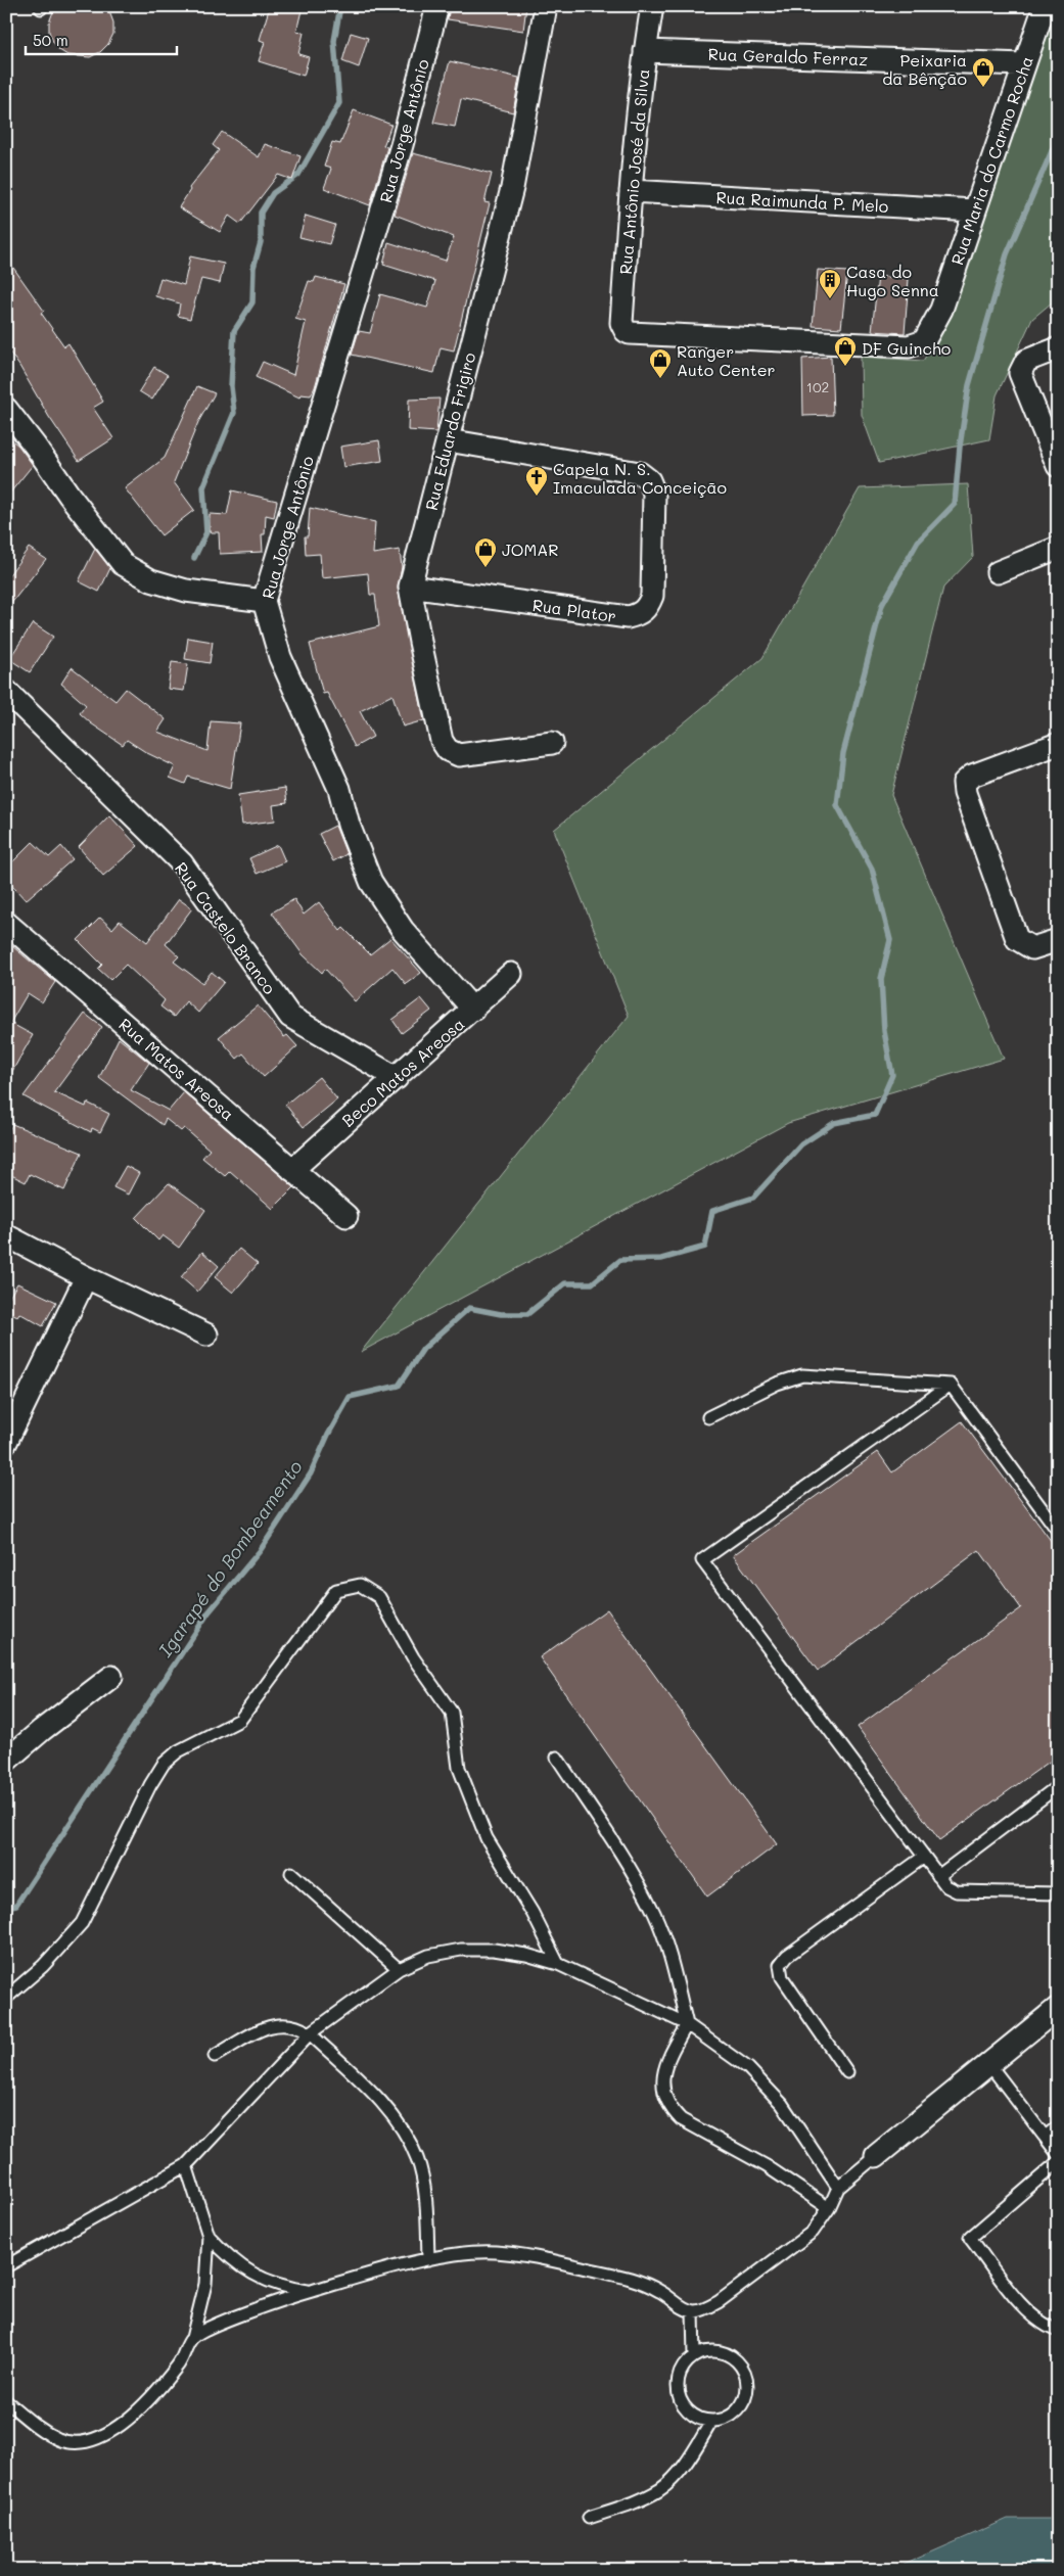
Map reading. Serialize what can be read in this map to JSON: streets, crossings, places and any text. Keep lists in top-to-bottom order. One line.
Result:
{"streets":{"street":["Rua Geraldo Ferraz","Rua Jorge Antônio","Rua Maria do Carmo Rocha","Rua Antônio José da Silva","Rua Raimunda P. Melo","Rua Eduardo Frigiro","Rua Plator","Rua Castelo Branco","Rua Matos Areosa","Beco Matos Areosa"]},"crossings":[["Rua Geraldo Ferraz","Rua Maria do Carmo Rocha"],["Rua Geraldo Ferraz","Rua Antônio José da Silva"],["Rua Jorge Antônio","Beco Matos Areosa"],["Rua Maria do Carmo Rocha","Rua Antônio José da Silva"],["Rua Maria do Carmo Rocha","Rua Raimunda P. Melo"],["Rua Antônio José da Silva","Rua Raimunda P. Melo"],["Rua Eduardo Frigiro","Rua Plator"],["Rua Castelo Branco","Beco Matos Areosa"],["Rua Matos Areosa","Beco Matos Areosa"]],"water":["Igarapé do Bombeamento"],"places":{"shop":["Peixaria da Bênção","DF Guincho","Ranger Auto Center","JOMAR"],"building":["Casa do Hugo Senna"],"church":["Capela N. S. Imaculada Conceição"]},"house_numbers":["102"],"scale_bar":"50 m"}
